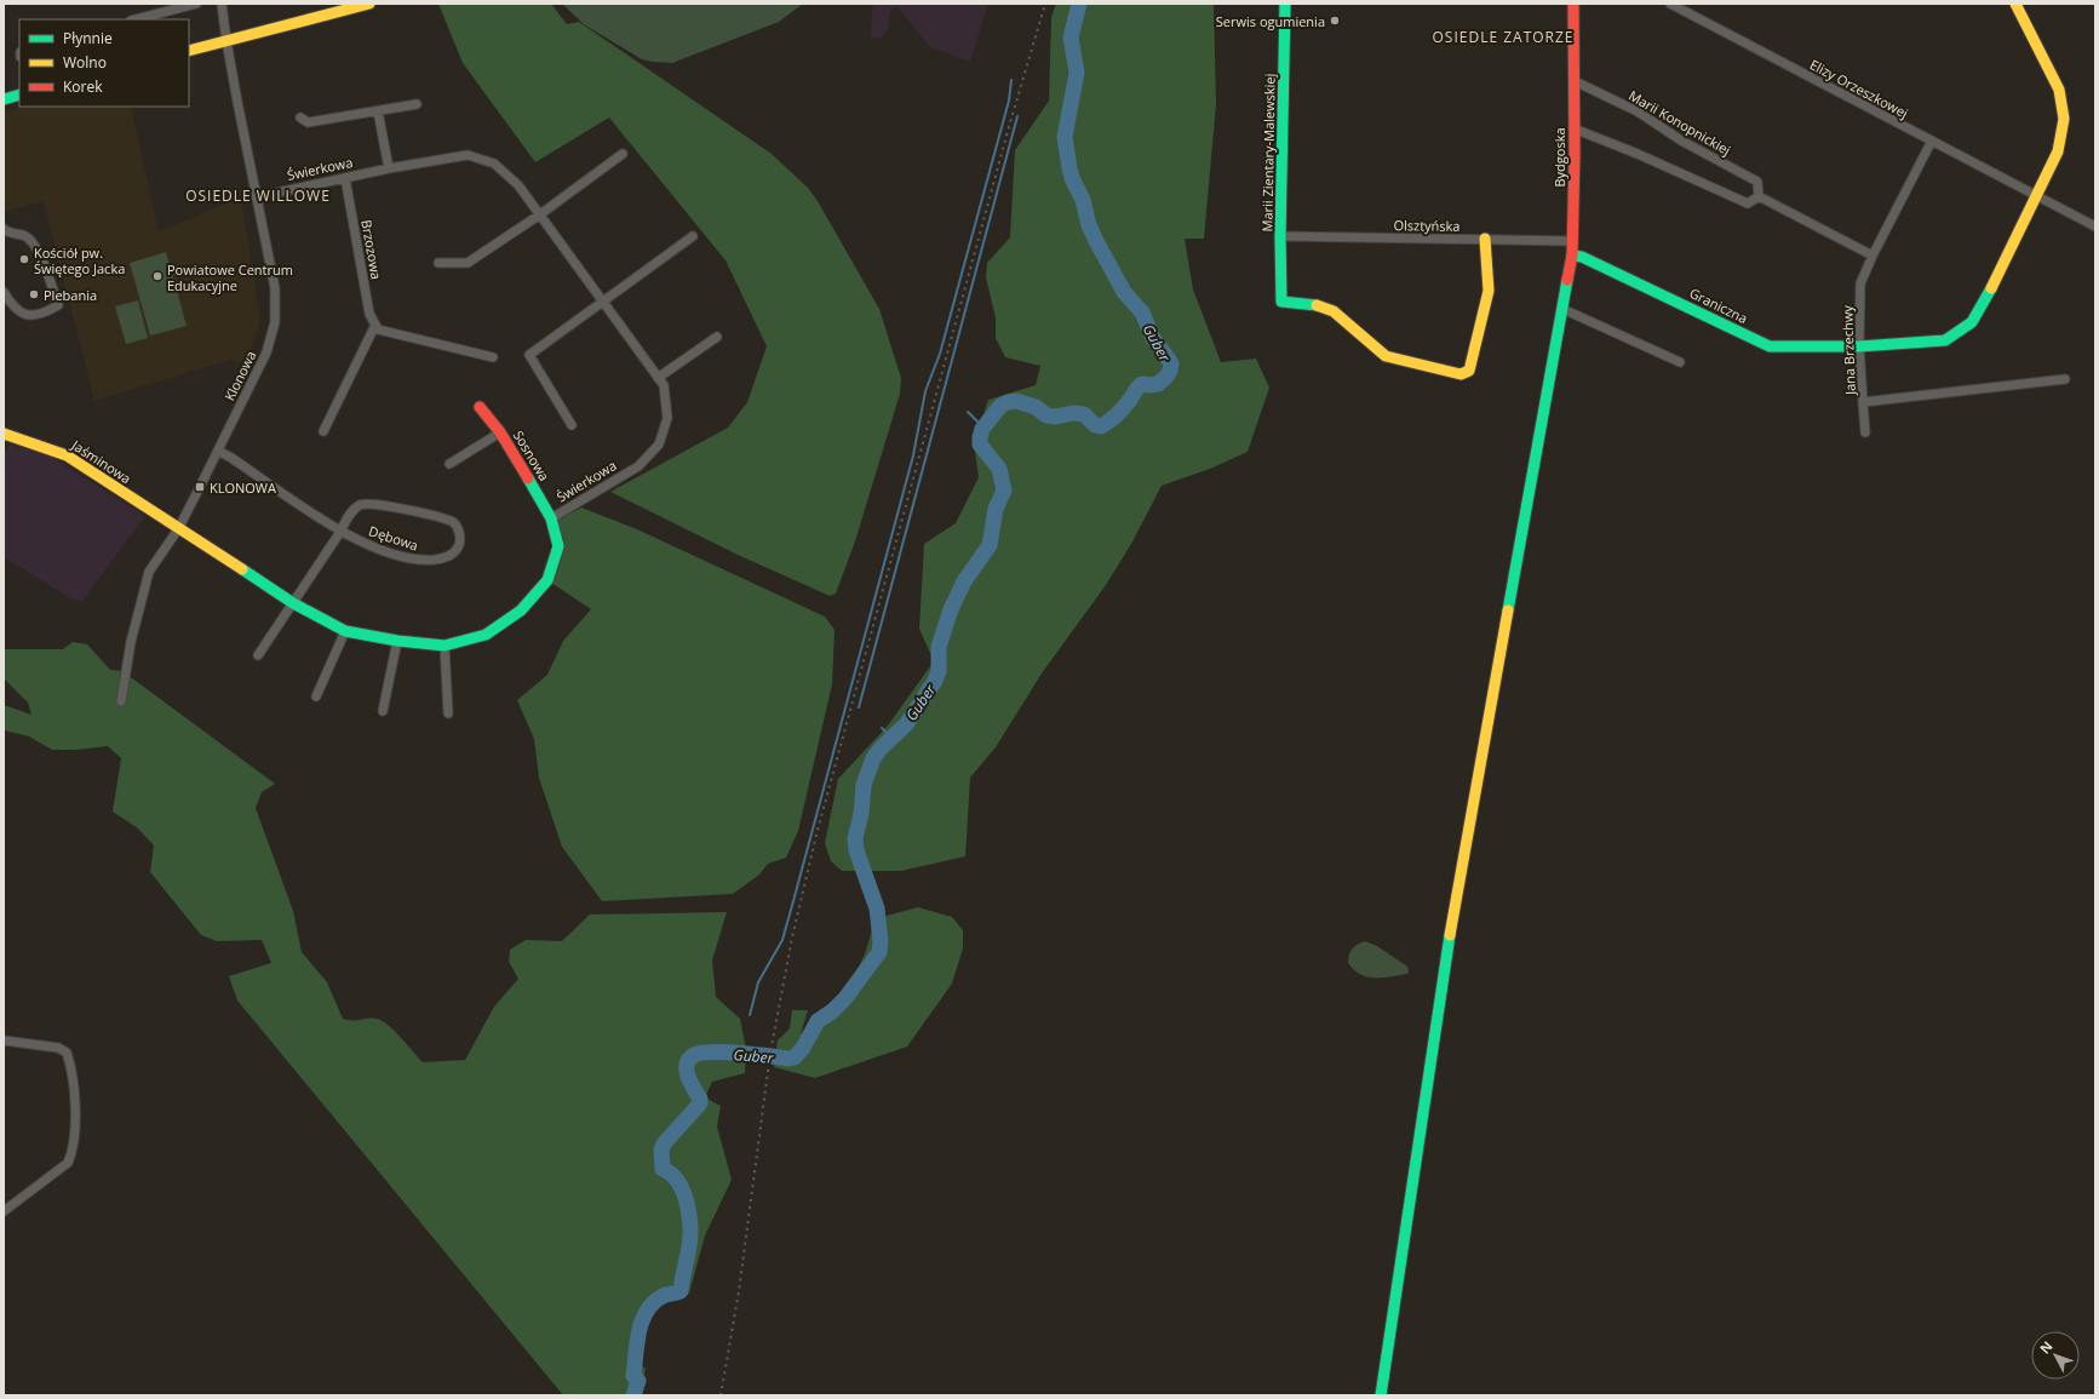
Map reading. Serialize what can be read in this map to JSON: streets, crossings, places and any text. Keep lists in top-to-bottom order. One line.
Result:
{"streets":{"street":["Elizy Orzeszkowej","Marii Konopnickiej","Marii Zientary-Malewskiej","Bydgoska","Świerkowa","Olsztyńska","Brzozowa","Graniczna","Jana Brzechwy","Klonowa","Sosnowa","Jaśminowa","Dębowa"]},"crossings":[["Elizy Orzeszkowej","Graniczna"],["Elizy Orzeszkowej","Jana Brzechwy"],["Marii Konopnickiej","Bydgoska"],["Marii Zientary-Malewskiej","Olsztyńska"],["Bydgoska","Olsztyńska"],["Bydgoska","Graniczna"],["Świerkowa","Brzozowa"],["Świerkowa","Klonowa"],["Świerkowa","Sosnowa"],["Świerkowa","Jaśminowa"],["Graniczna","Jana Brzechwy"],["Klonowa","Jaśminowa"],["Klonowa","Dębowa"]],"districts":["OSIEDLE ZATORZE","OSIEDLE WILLOWE"],"water":["Guber"],"places":{"other":["Serwis ogumienia","Kościół pw. Świętego Jacka","Powiatowe Centrum Edukacyjne","Plebania"],"transit":["KLONOWA"]},"legend":["Płynnie","Wolno","Korek"],"north":"top left"}
